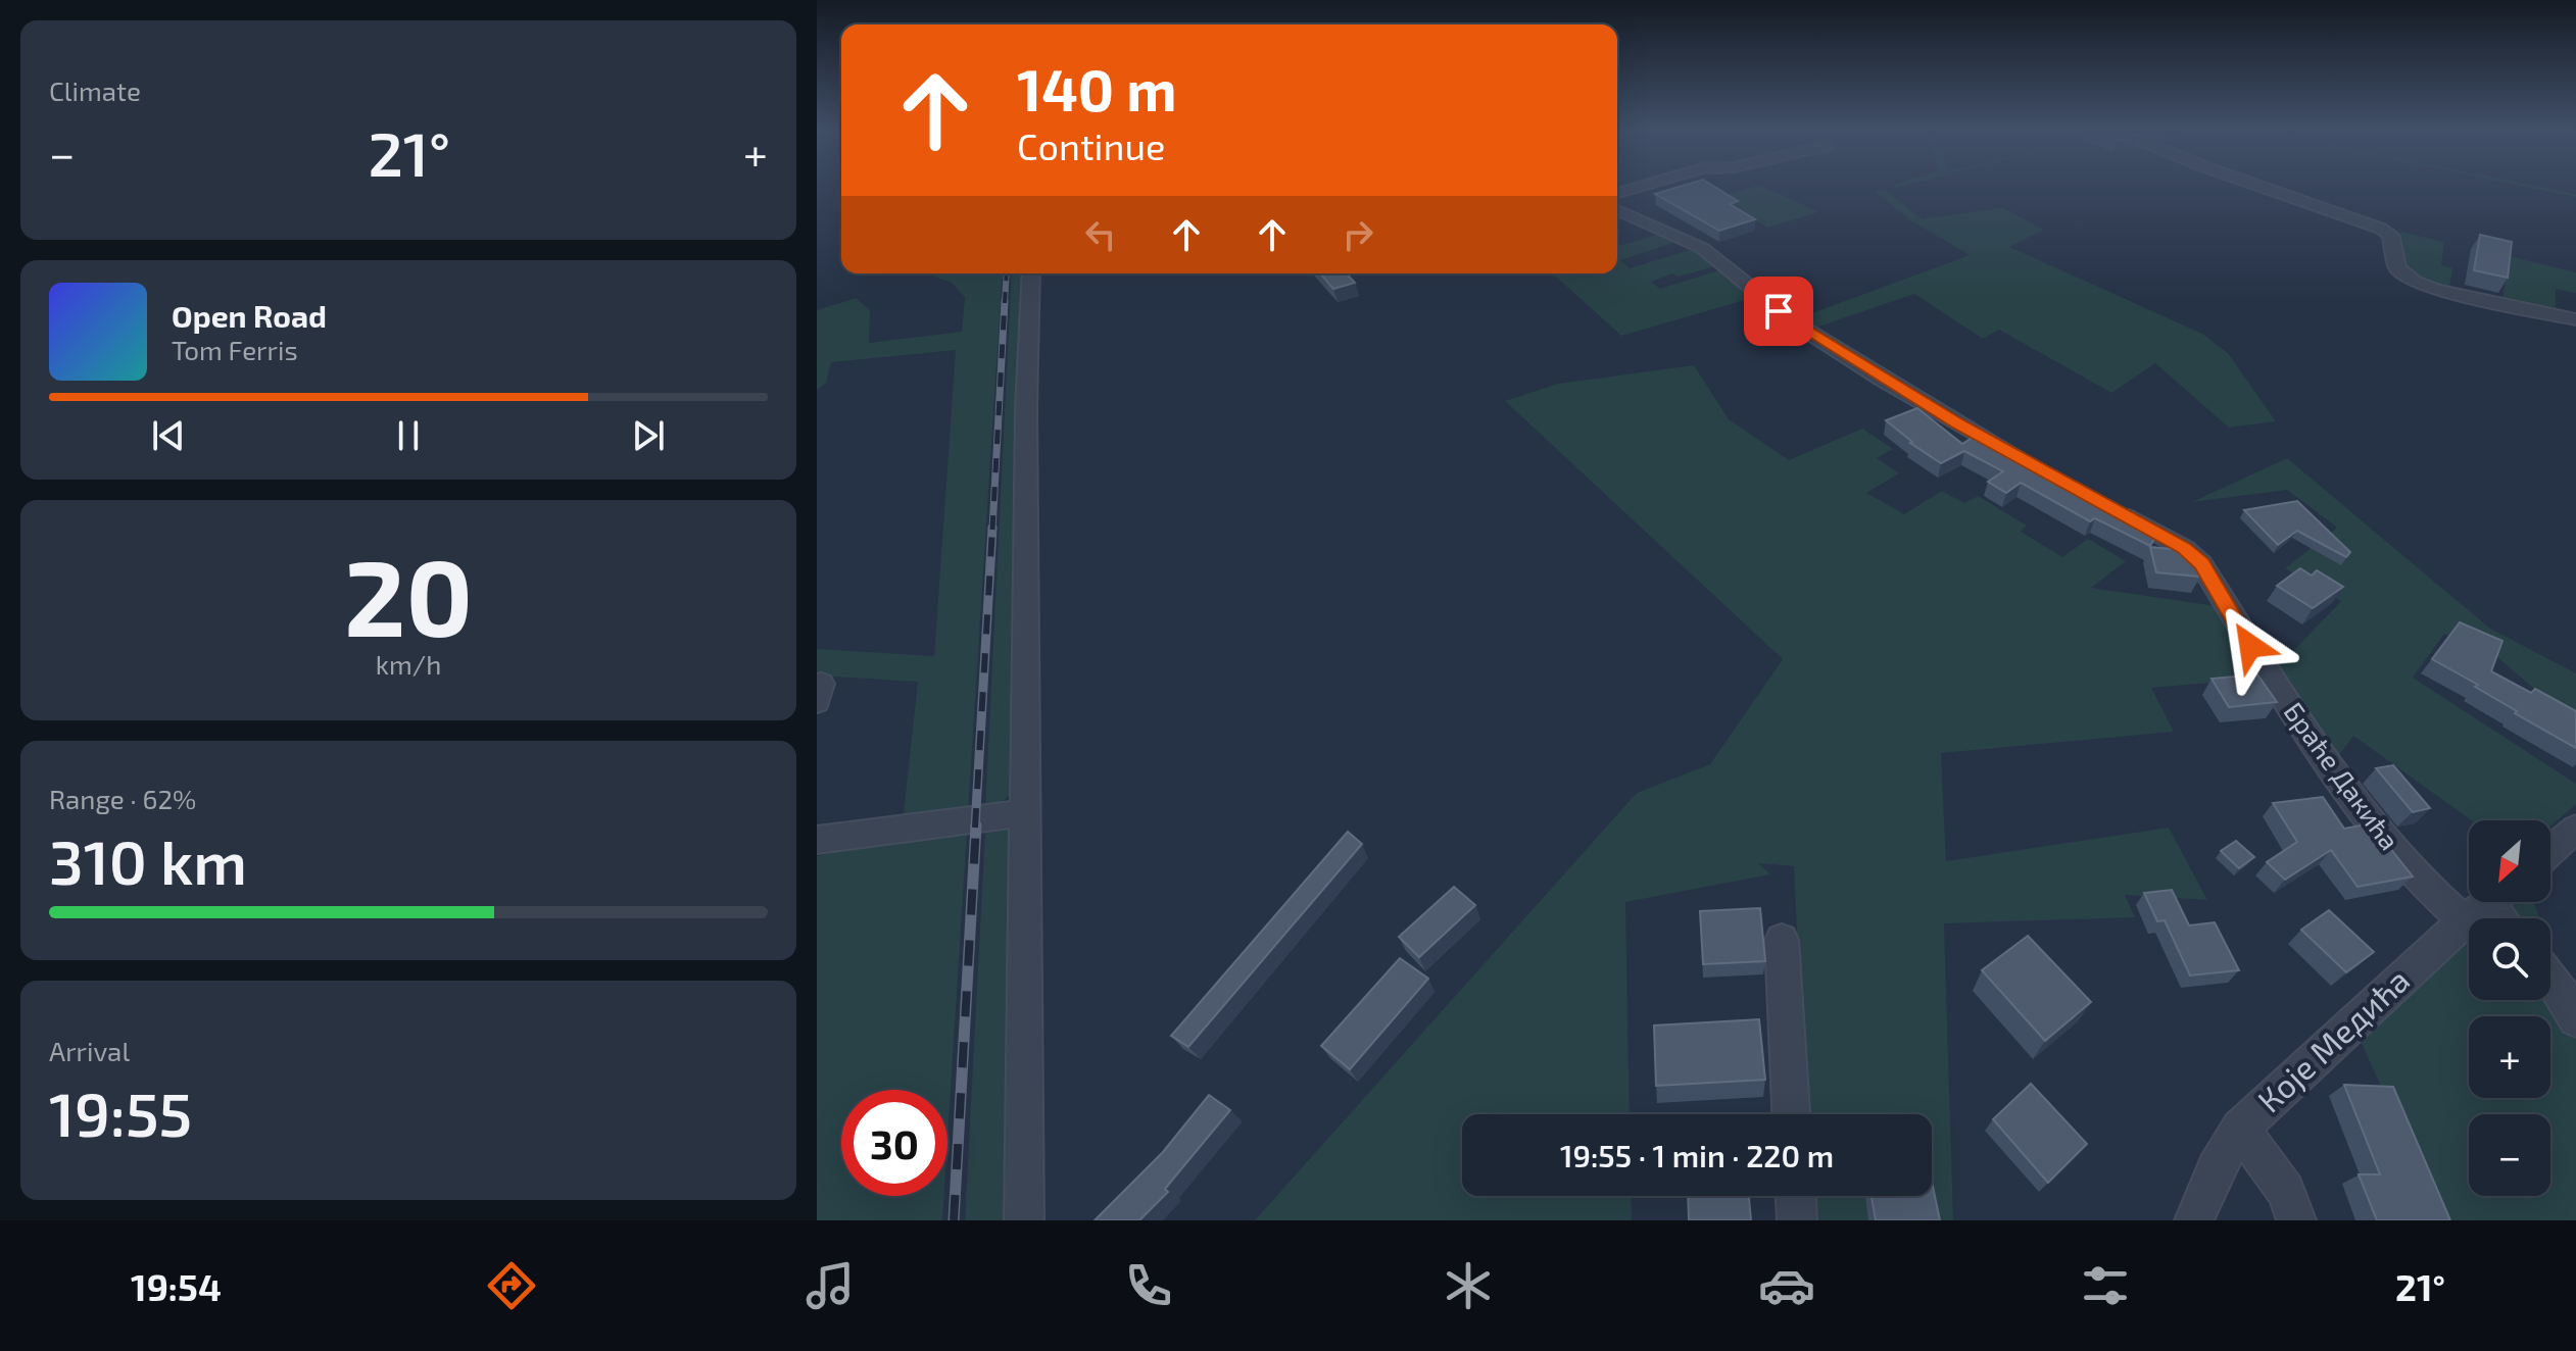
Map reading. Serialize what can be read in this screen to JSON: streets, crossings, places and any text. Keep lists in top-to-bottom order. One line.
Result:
{"streets":{"street":["Браће Дакића","Које Медића"]},"crossings":[["Браће Дакића","Које Медића"]],"north":"bottom left","page":{"tile":["Climate",["20","km/h"],["Range · 62%","310 km"],["Arrival","19:55"]],"turn":["140 m","Continue"],"heat":["−","21°","+"],"song":["Open Road","Tom Ferris"],"map_buttons":["+","−"],"limit":"30","trip":"19:55 · 1 min · 220 m","tabs":["19:54","21°"]}}
